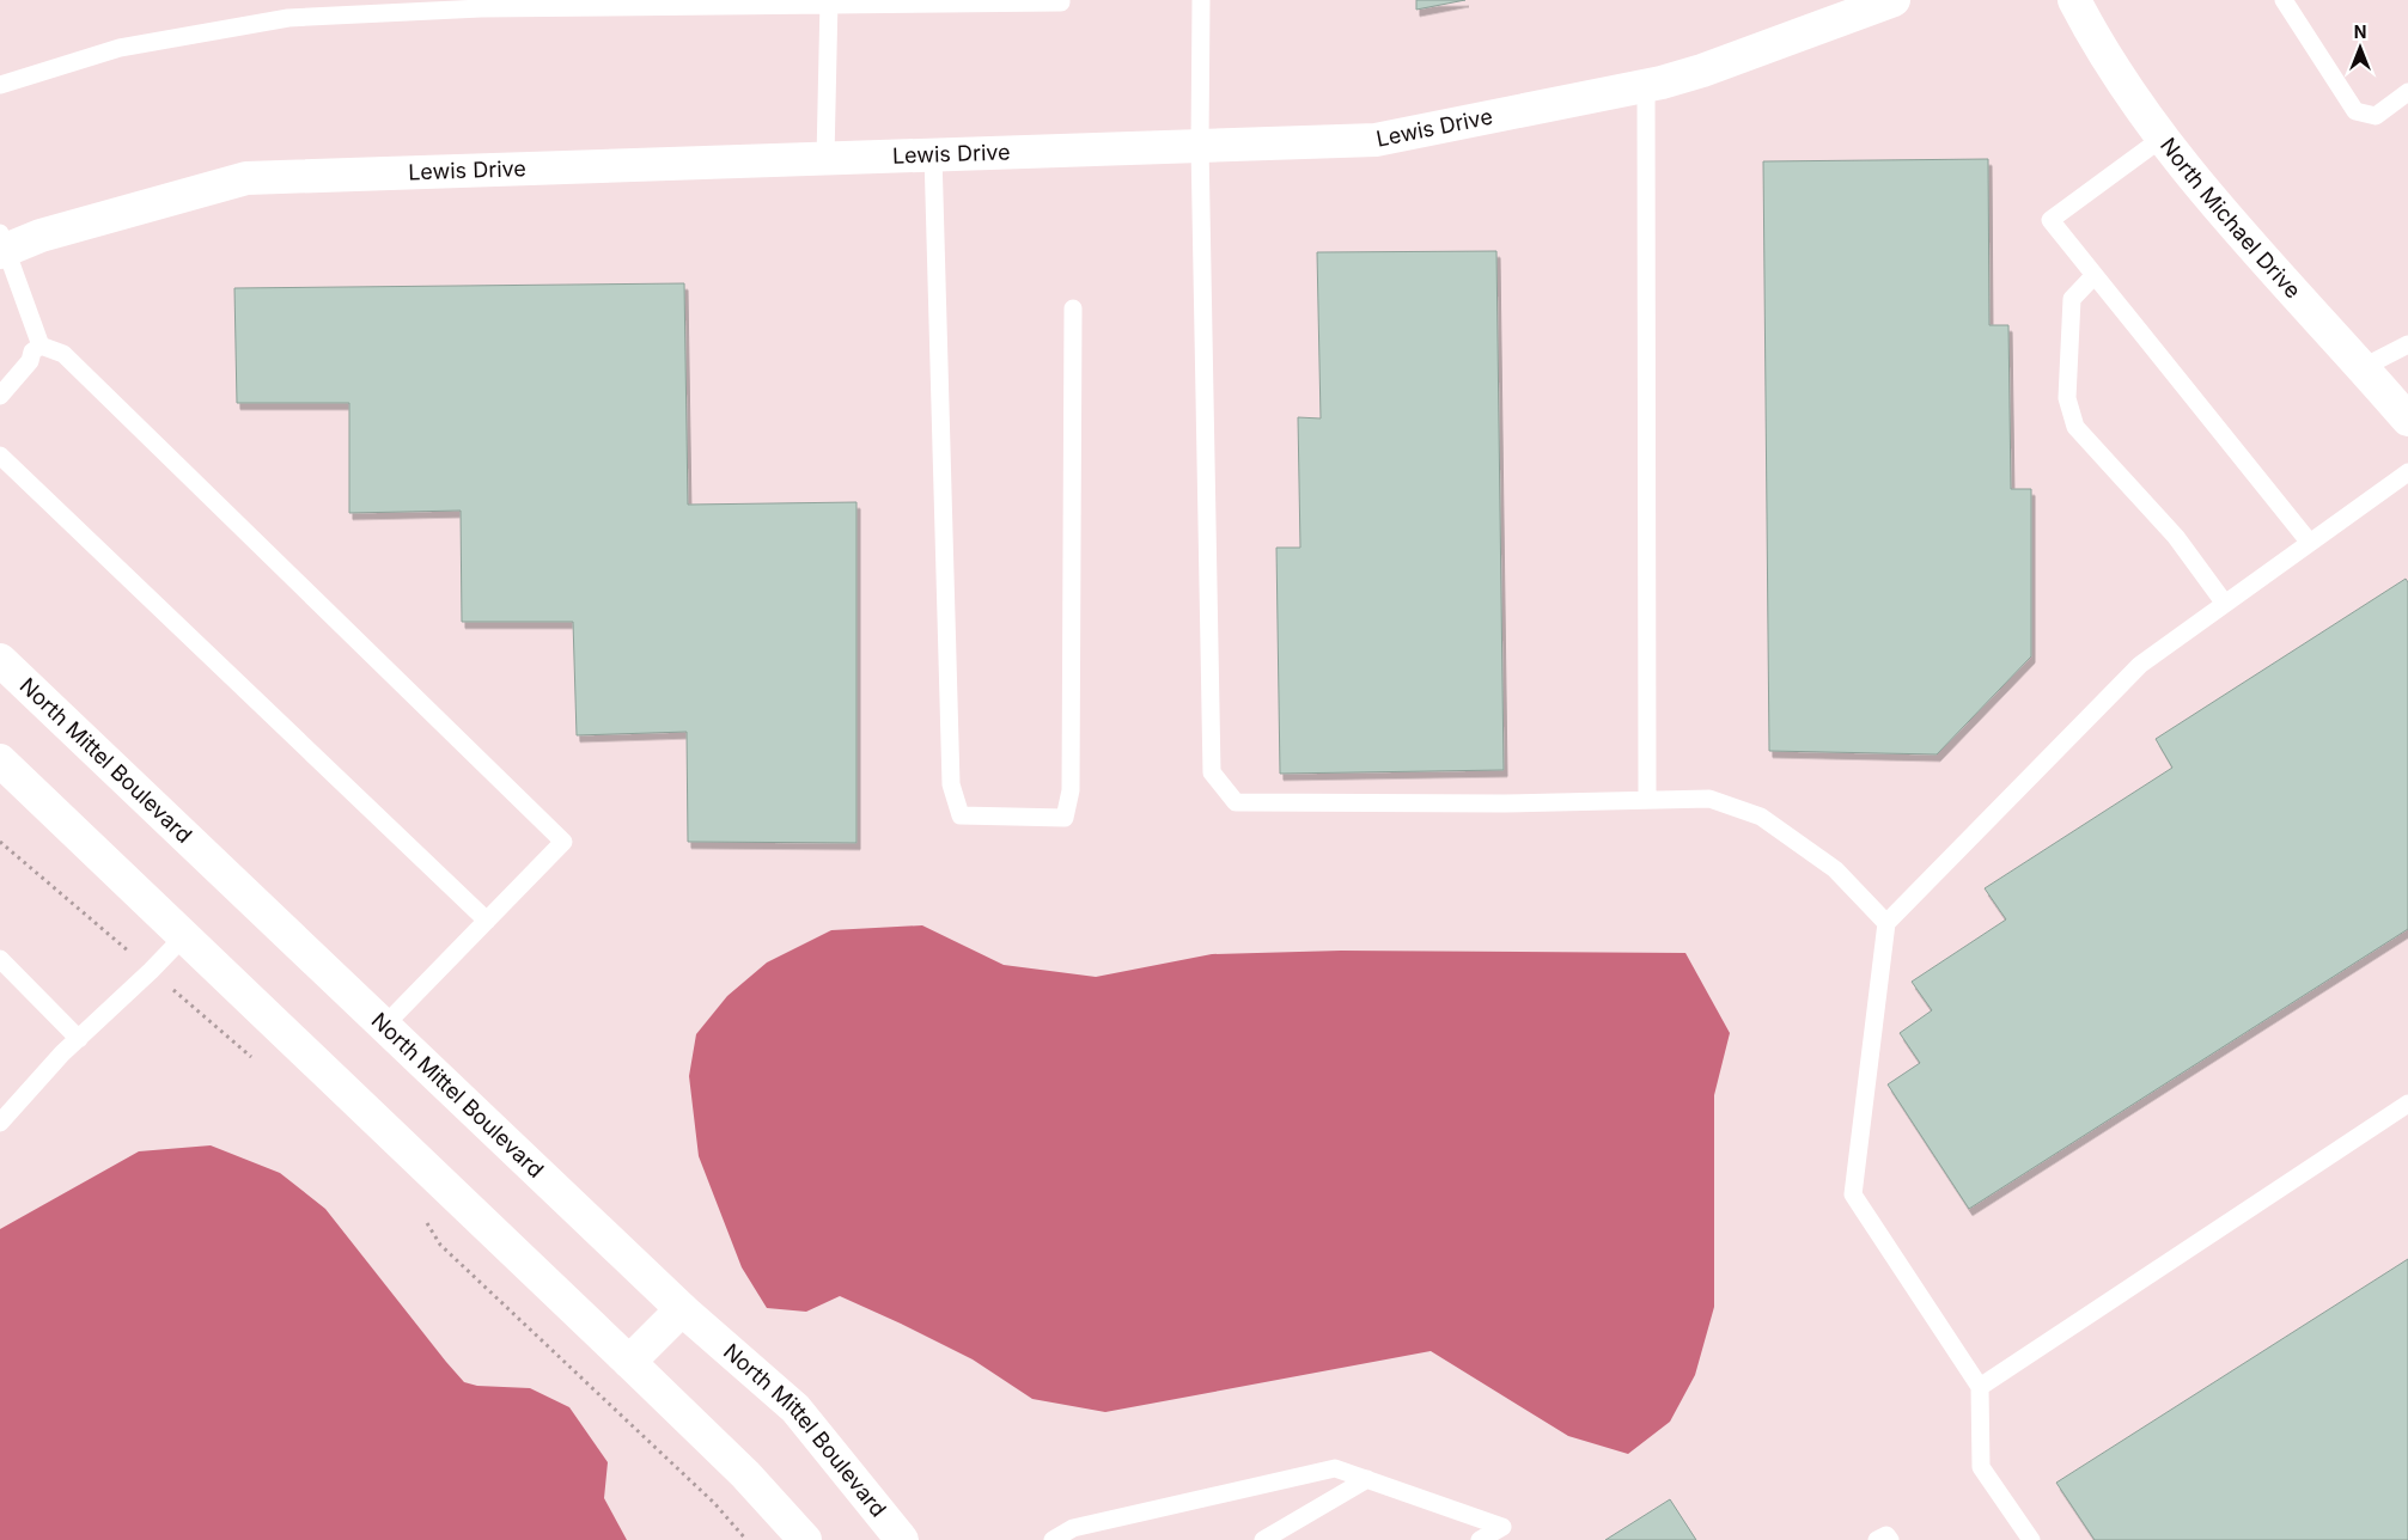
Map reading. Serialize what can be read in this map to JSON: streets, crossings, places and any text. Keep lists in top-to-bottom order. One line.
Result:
{"streets":{"street":["Lewis Drive","North Michael Drive","North Mittel Boulevard"]},"north":"top"}
